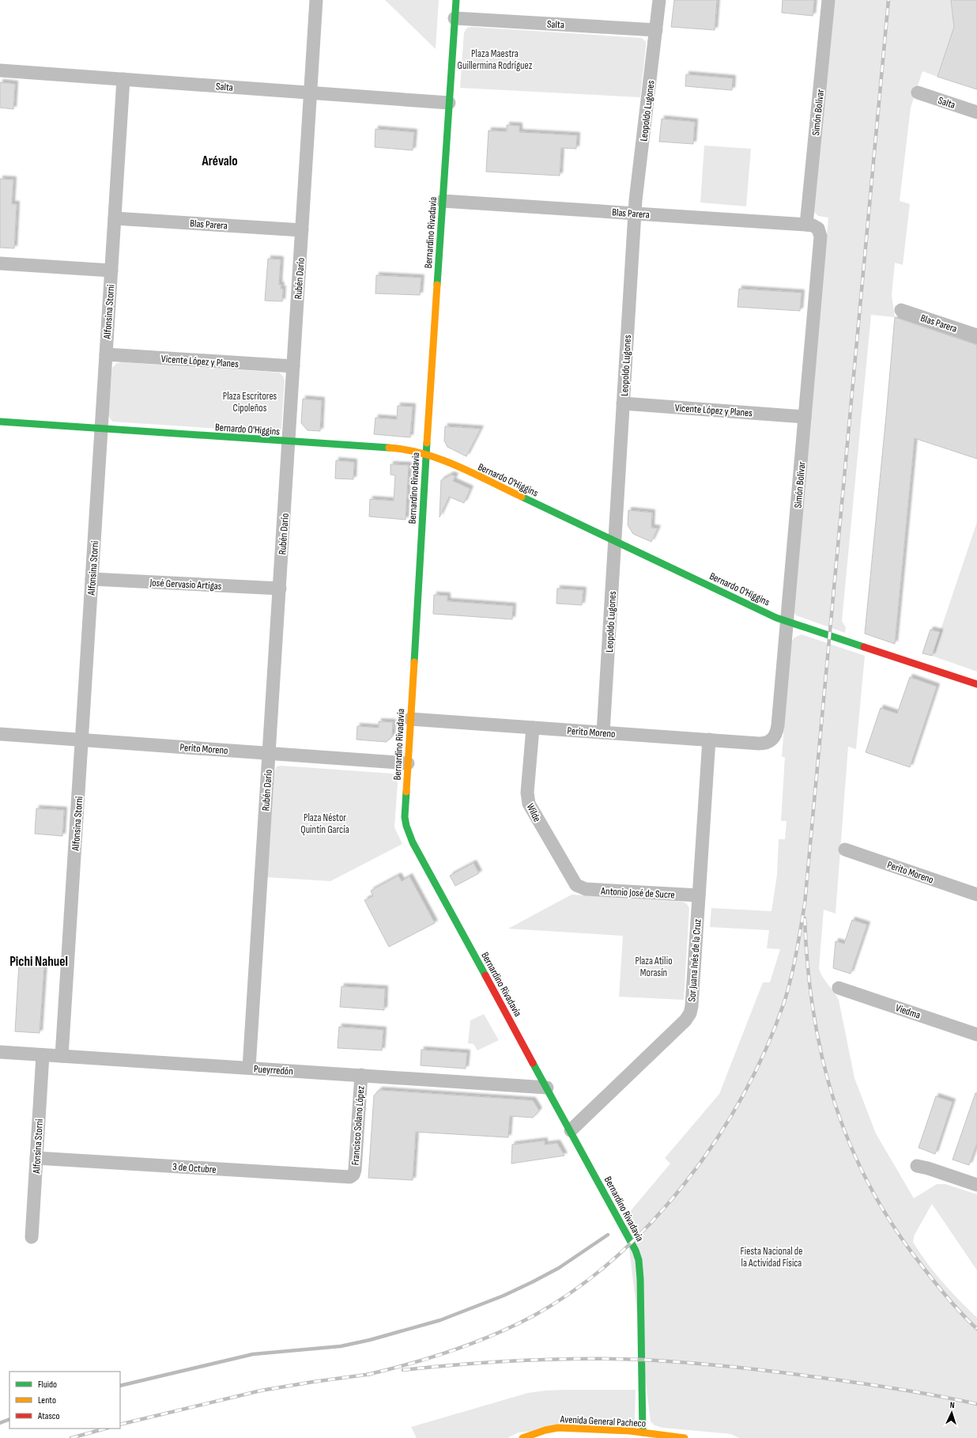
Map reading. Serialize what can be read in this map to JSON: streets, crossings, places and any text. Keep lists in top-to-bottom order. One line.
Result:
{"streets":{"main road":["Bernardino Rivadavia","Bernardo O'Higgins","Avenida General Pacheco"],"street":["Salta","Leopoldo Lugones","Simón Bolívar","Blas Parera","Rubén Darío","Alfonsina Storni","Vicente López y Planes","José Gervasio Artigas","Perito Moreno","Wilde","Antonio José de Sucre","Sor Juana Inés de la Cruz","Viedma","Pueyrredón","Francisco Solano López","3 de Octubre"]},"crossings":[["Salta","Leopoldo Lugones"],["Salta","Bernardino Rivadavia"],["Salta","Rubén Darío"],["Salta","Alfonsina Storni"],["Leopoldo Lugones","Blas Parera"],["Leopoldo Lugones","Vicente López y Planes"],["Leopoldo Lugones","Bernardo O'Higgins"],["Leopoldo Lugones","Perito Moreno"],["Simón Bolívar","Blas Parera"],["Simón Bolívar","Vicente López y Planes"],["Simón Bolívar","Bernardo O'Higgins"],["Simón Bolívar","Perito Moreno"],["Blas Parera","Bernardino Rivadavia"],["Blas Parera","Rubén Darío"],["Blas Parera","Alfonsina Storni"],["Bernardino Rivadavia","Bernardo O'Higgins"],["Bernardino Rivadavia","Perito Moreno"],["Bernardino Rivadavia","Sor Juana Inés de la Cruz"],["Bernardino Rivadavia","Pueyrredón"],["Bernardino Rivadavia","Avenida General Pacheco"],["Rubén Darío","Vicente López y Planes"],["Rubén Darío","Bernardo O'Higgins"],["Rubén Darío","José Gervasio Artigas"],["Rubén Darío","Perito Moreno"],["Rubén Darío","Pueyrredón"],["Alfonsina Storni","Vicente López y Planes"],["Alfonsina Storni","Bernardo O'Higgins"],["Alfonsina Storni","José Gervasio Artigas"],["Alfonsina Storni","Perito Moreno"],["Alfonsina Storni","Pueyrredón"],["Alfonsina Storni","3 de Octubre"],["Perito Moreno","Wilde"],["Perito Moreno","Sor Juana Inés de la Cruz"],["Wilde","Antonio José de Sucre"],["Antonio José de Sucre","Sor Juana Inés de la Cruz"],["Pueyrredón","Francisco Solano López"],["Francisco Solano López","3 de Octubre"]],"districts":["Arévalo","Pichi Nahuel"],"parks":["Plaza Maestra Guillermina Rodríguez","Plaza Escritores Cipoleños","Plaza Néstor Quintín García","Plaza Atilio Morasín","Fiesta Nacional de la Actividad Física"],"legend":["Fluido","Lento","Atasco"],"north":"top"}
